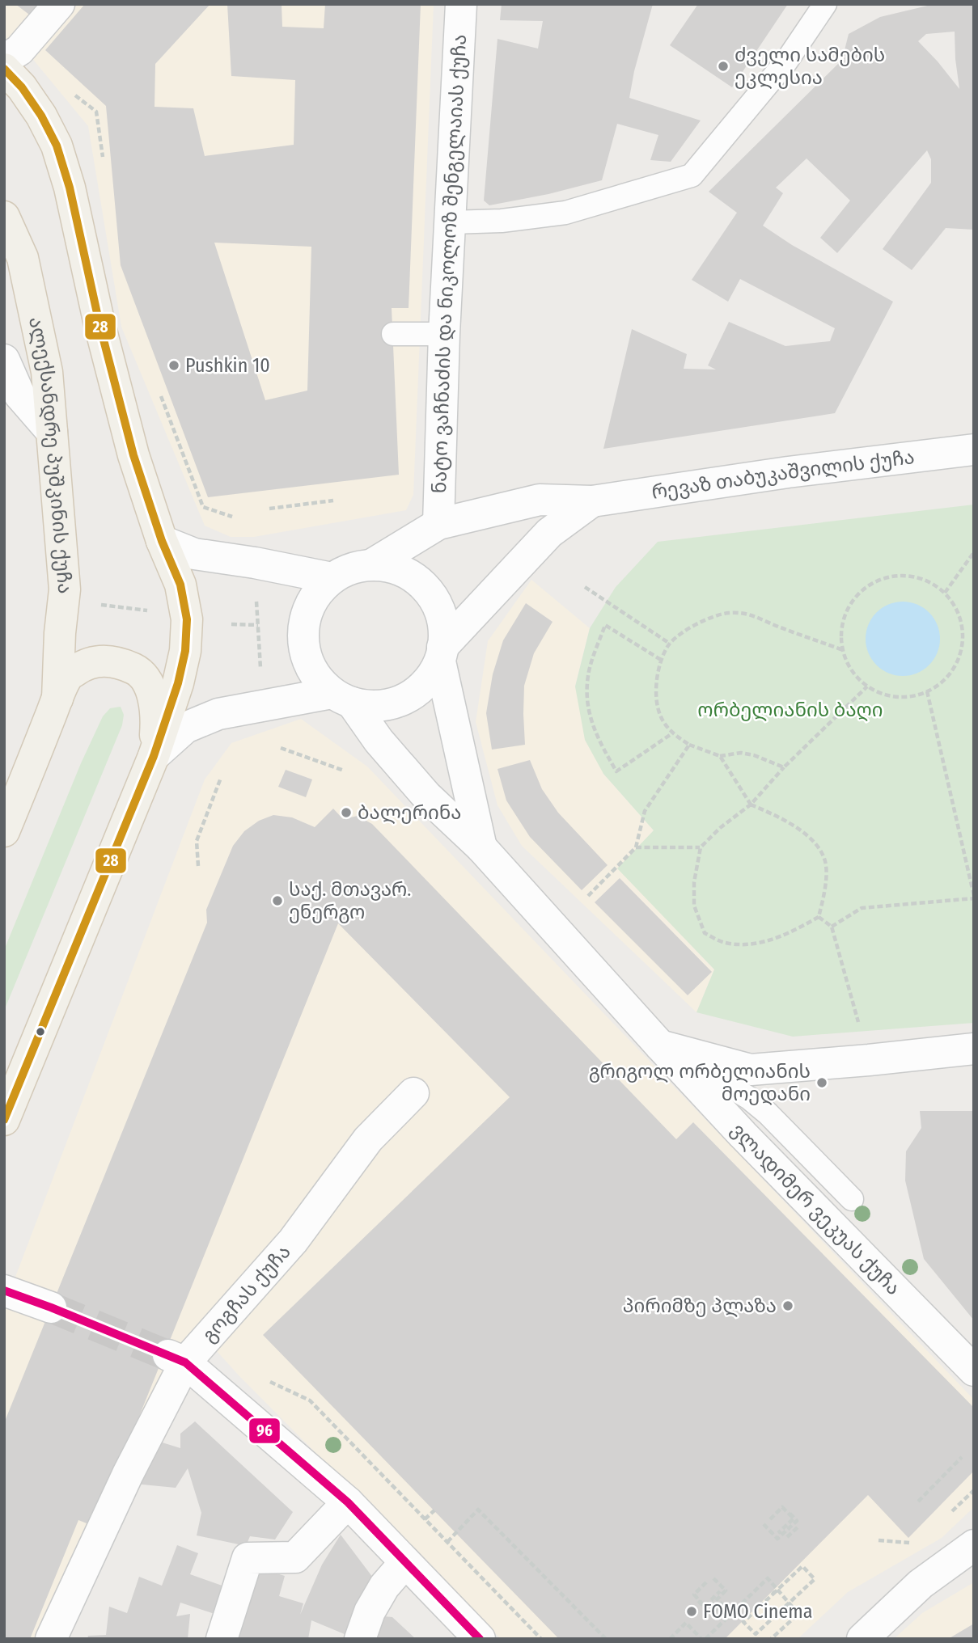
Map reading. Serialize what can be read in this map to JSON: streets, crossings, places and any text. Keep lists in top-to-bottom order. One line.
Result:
{"streets":{"main road":["ალექსანდრე პუშკინის ქუჩა"],"street":["ნატო ვაჩნაძის და ნიკოლოზ შენგელაიას ქუჩა","რევაზ თაბუკაშვილის ქუჩა","ვლადიმერ ვეკუას ქუჩა","გოგჩას ქუჩა"]},"crossings":[["ნატო ვაჩნაძის და ნიკოლოზ შენგელაიას ქუჩა","რევაზ თაბუკაშვილის ქუჩა"],["რევაზ თაბუკაშვილის ქუჩა","ვლადიმერ ვეკუას ქუჩა"]],"parks":["ორბელიანის ბაღი"],"places":["ძველი სამების ეკლესია","Pushkin 10","ბალერინა","საქ. მთავარ. ენერგო","გრიგოლ ორბელიანის მოედანი","პირიმზე პლაზა","FOMO Cinema"],"lines":["transit line 28","transit line 96"]}
